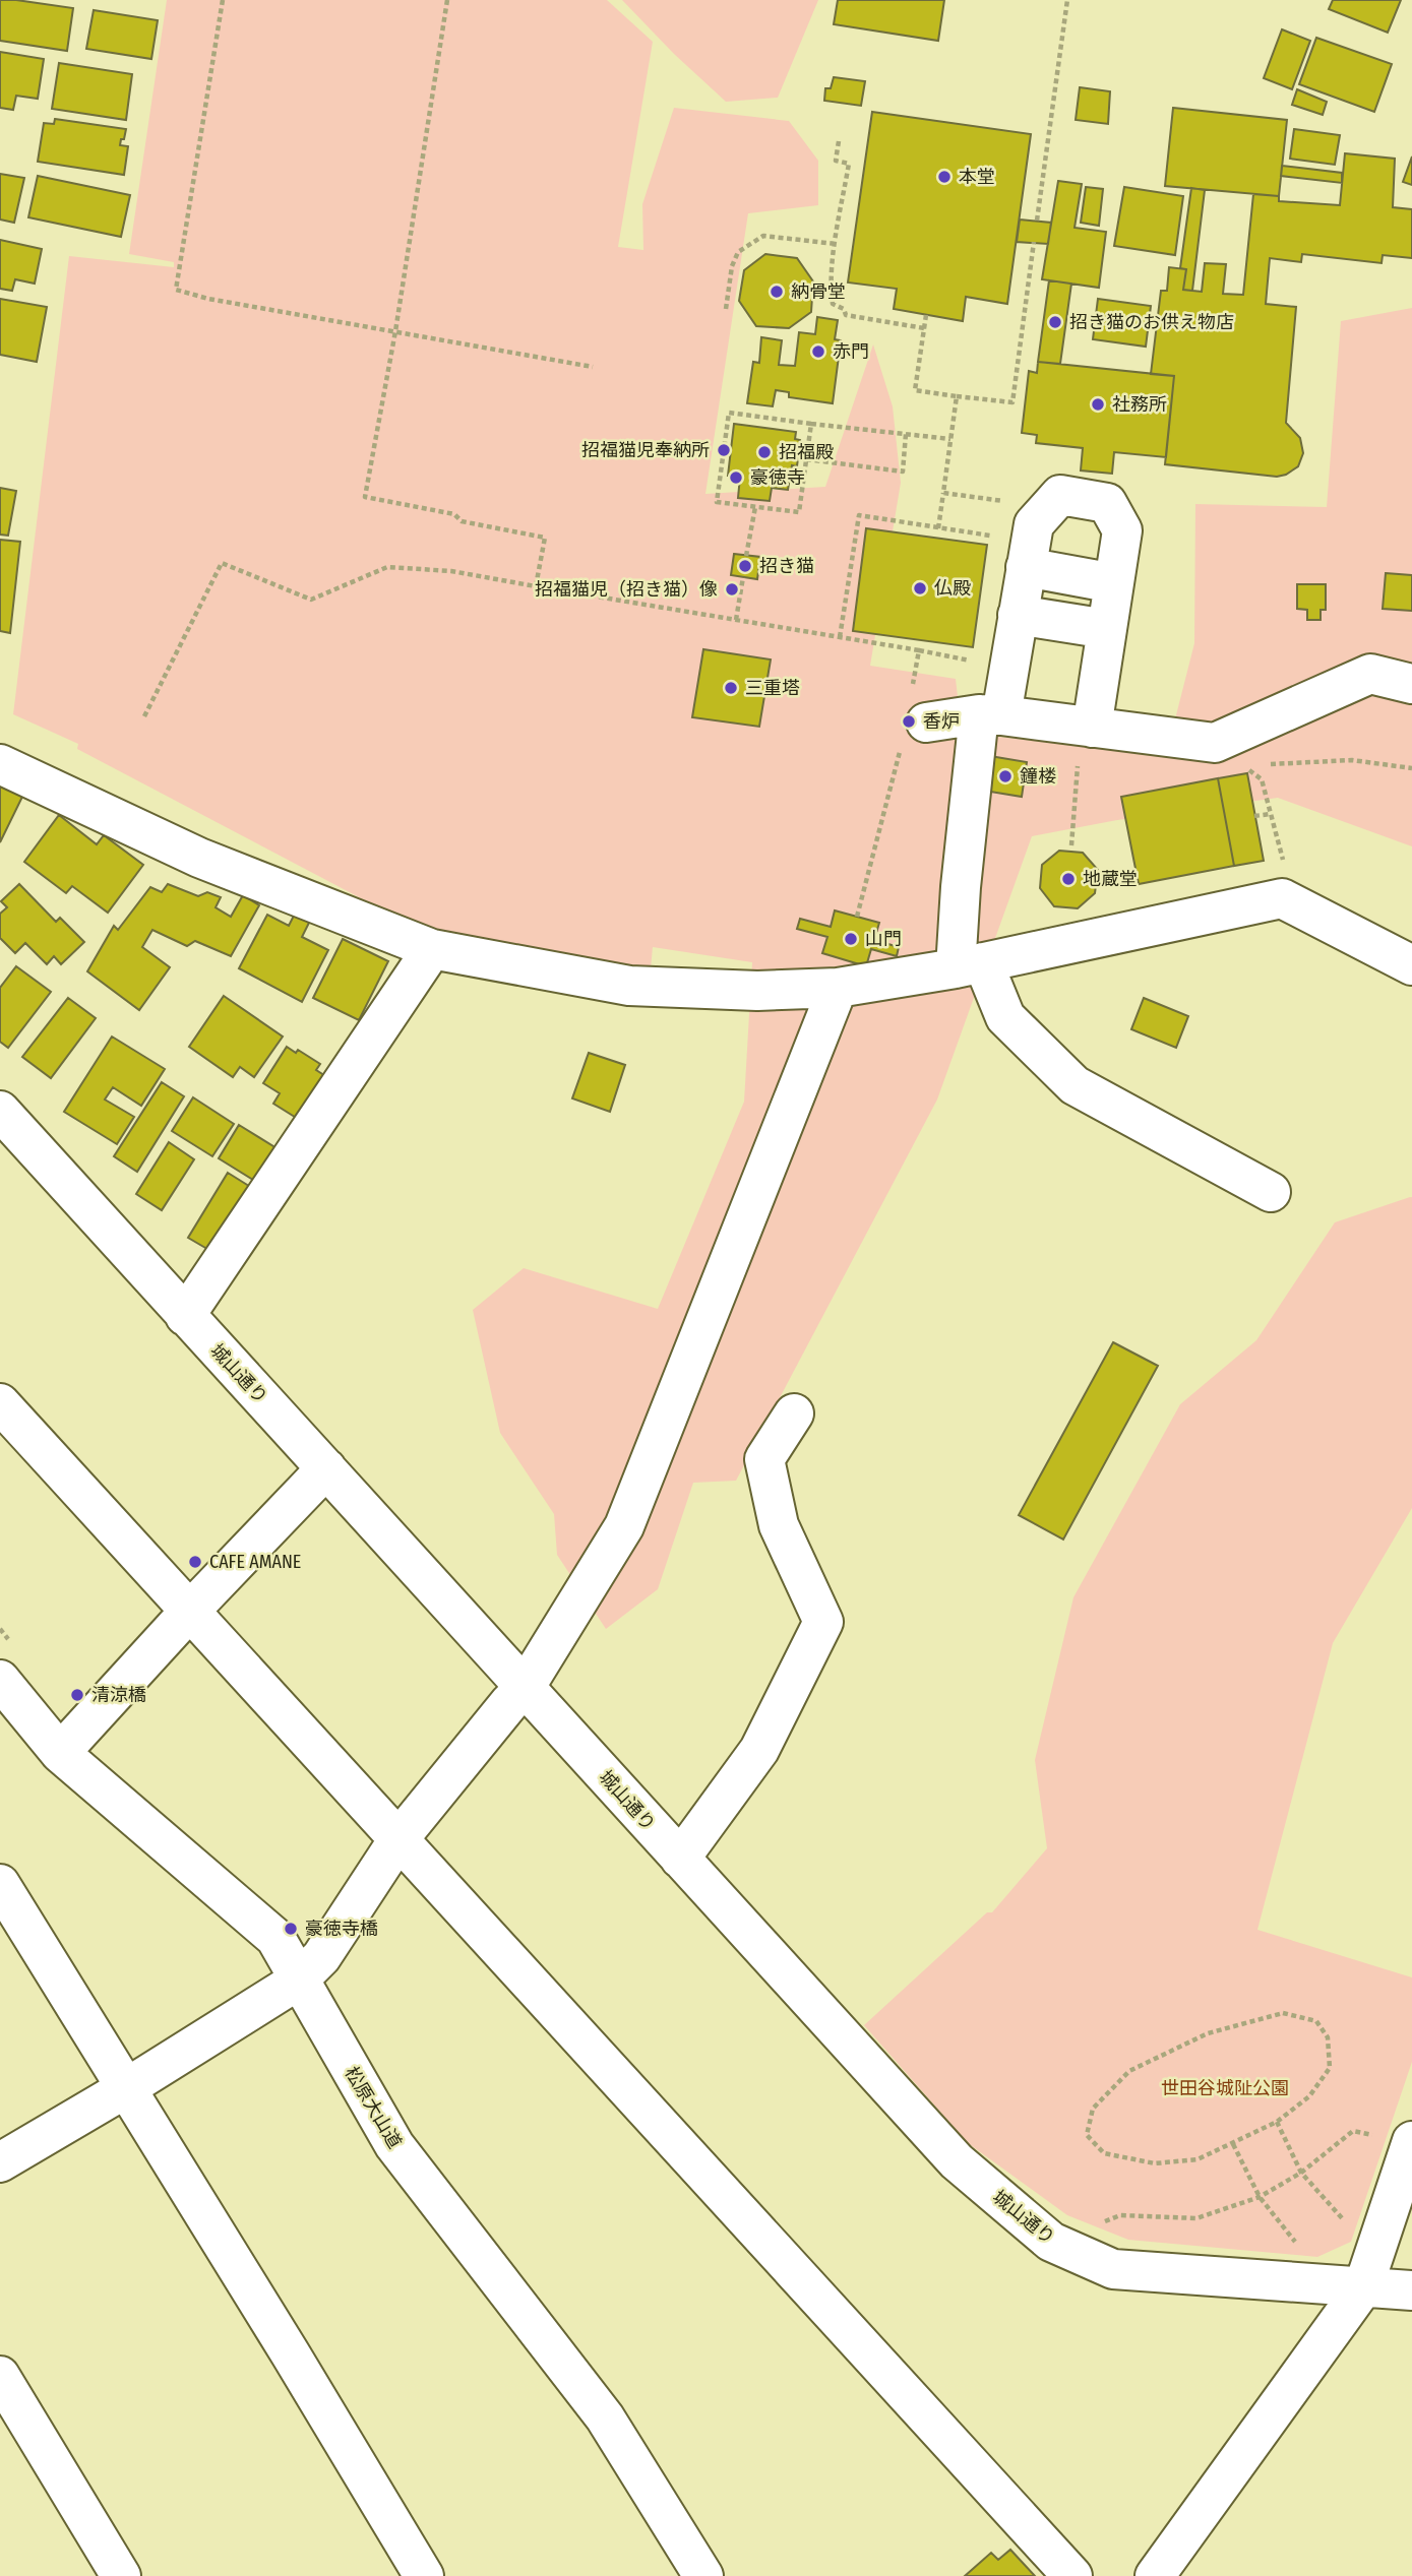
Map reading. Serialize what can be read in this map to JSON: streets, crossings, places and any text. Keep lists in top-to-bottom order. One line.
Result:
{"streets":{"street":["城山通り","松原大山道"]},"parks":["世田谷城阯公園"],"places":["本堂","納骨堂","招き猫のお供え物店","赤門","社務所","招福猫児奉納所","招福殿","豪徳寺","招き猫","仏殿","招福猫児（招き猫）像","三重塔","香炉","鐘楼","地蔵堂","山門","CAFE AMANE","清涼橋","豪徳寺橋"]}
